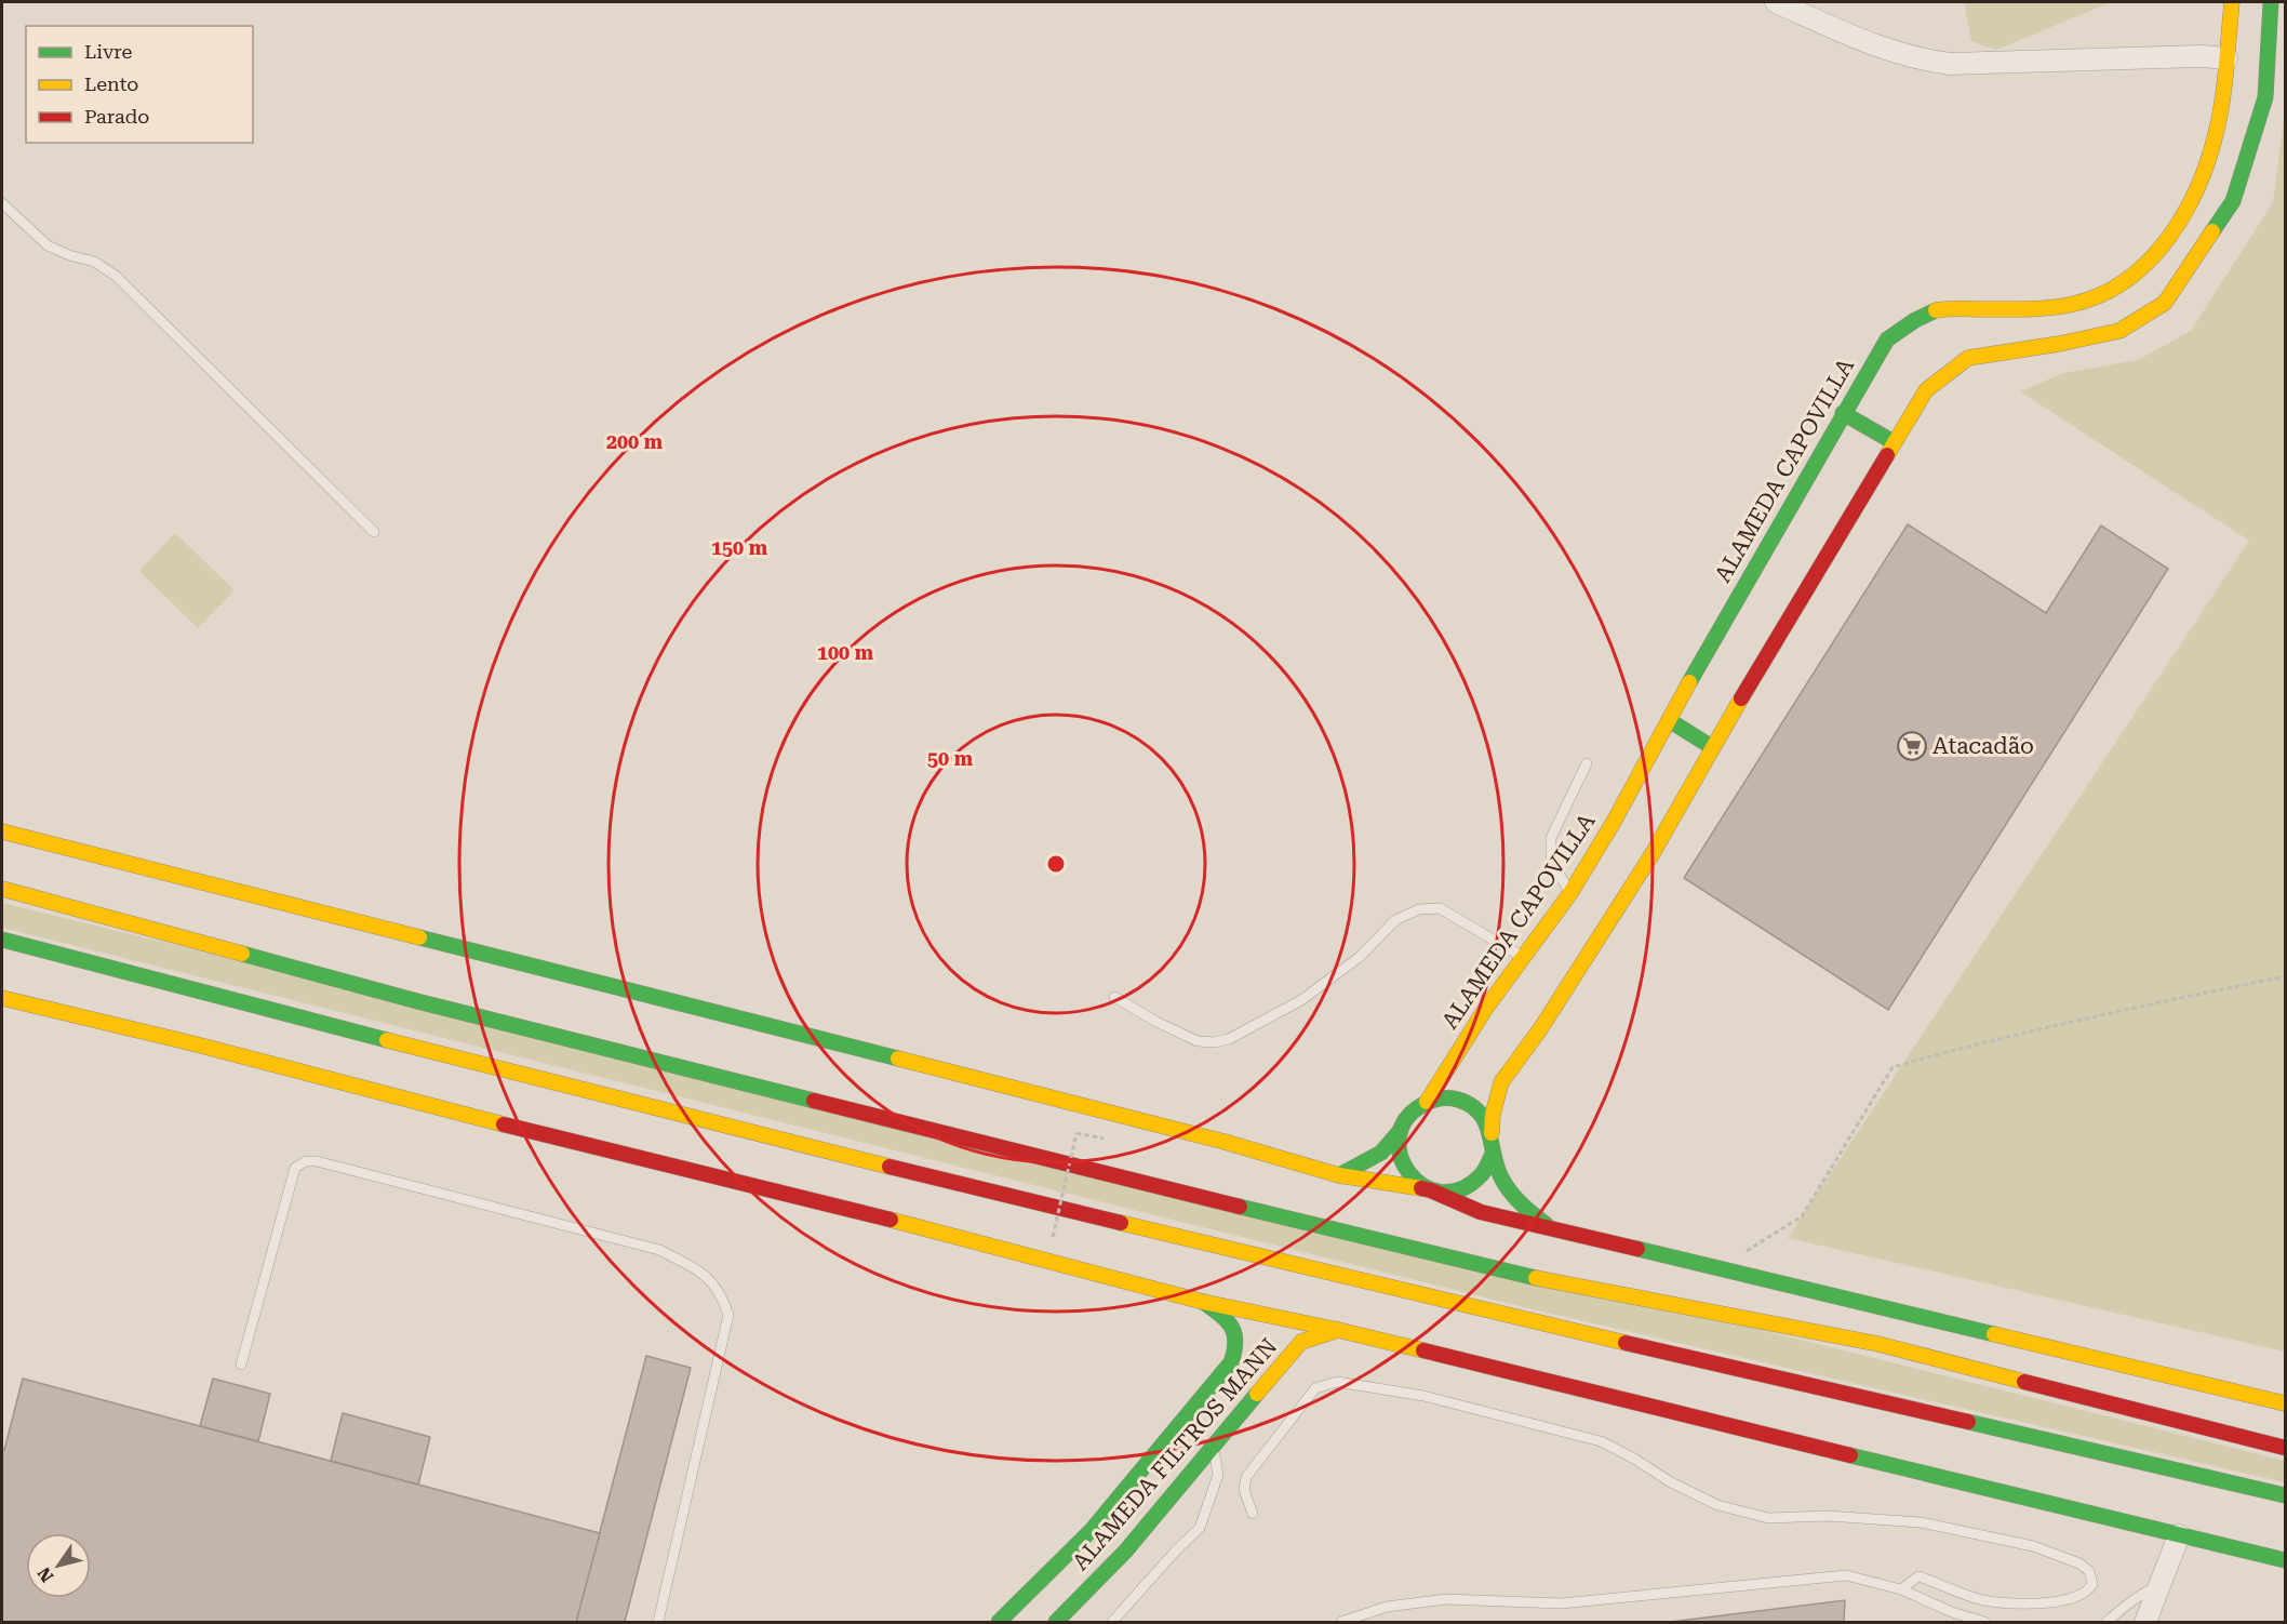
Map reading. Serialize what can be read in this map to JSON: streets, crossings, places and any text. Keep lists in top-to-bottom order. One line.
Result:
{"streets":{"main road":["ALAMEDA CAPOVILLA","ALAMEDA FILTROS MANN"]},"places":{"supermarket":["Atacadão"]},"legend":["Livre","Lento","Parado"],"north":"bottom left","rings":["200 m","150 m","100 m","50 m"]}
